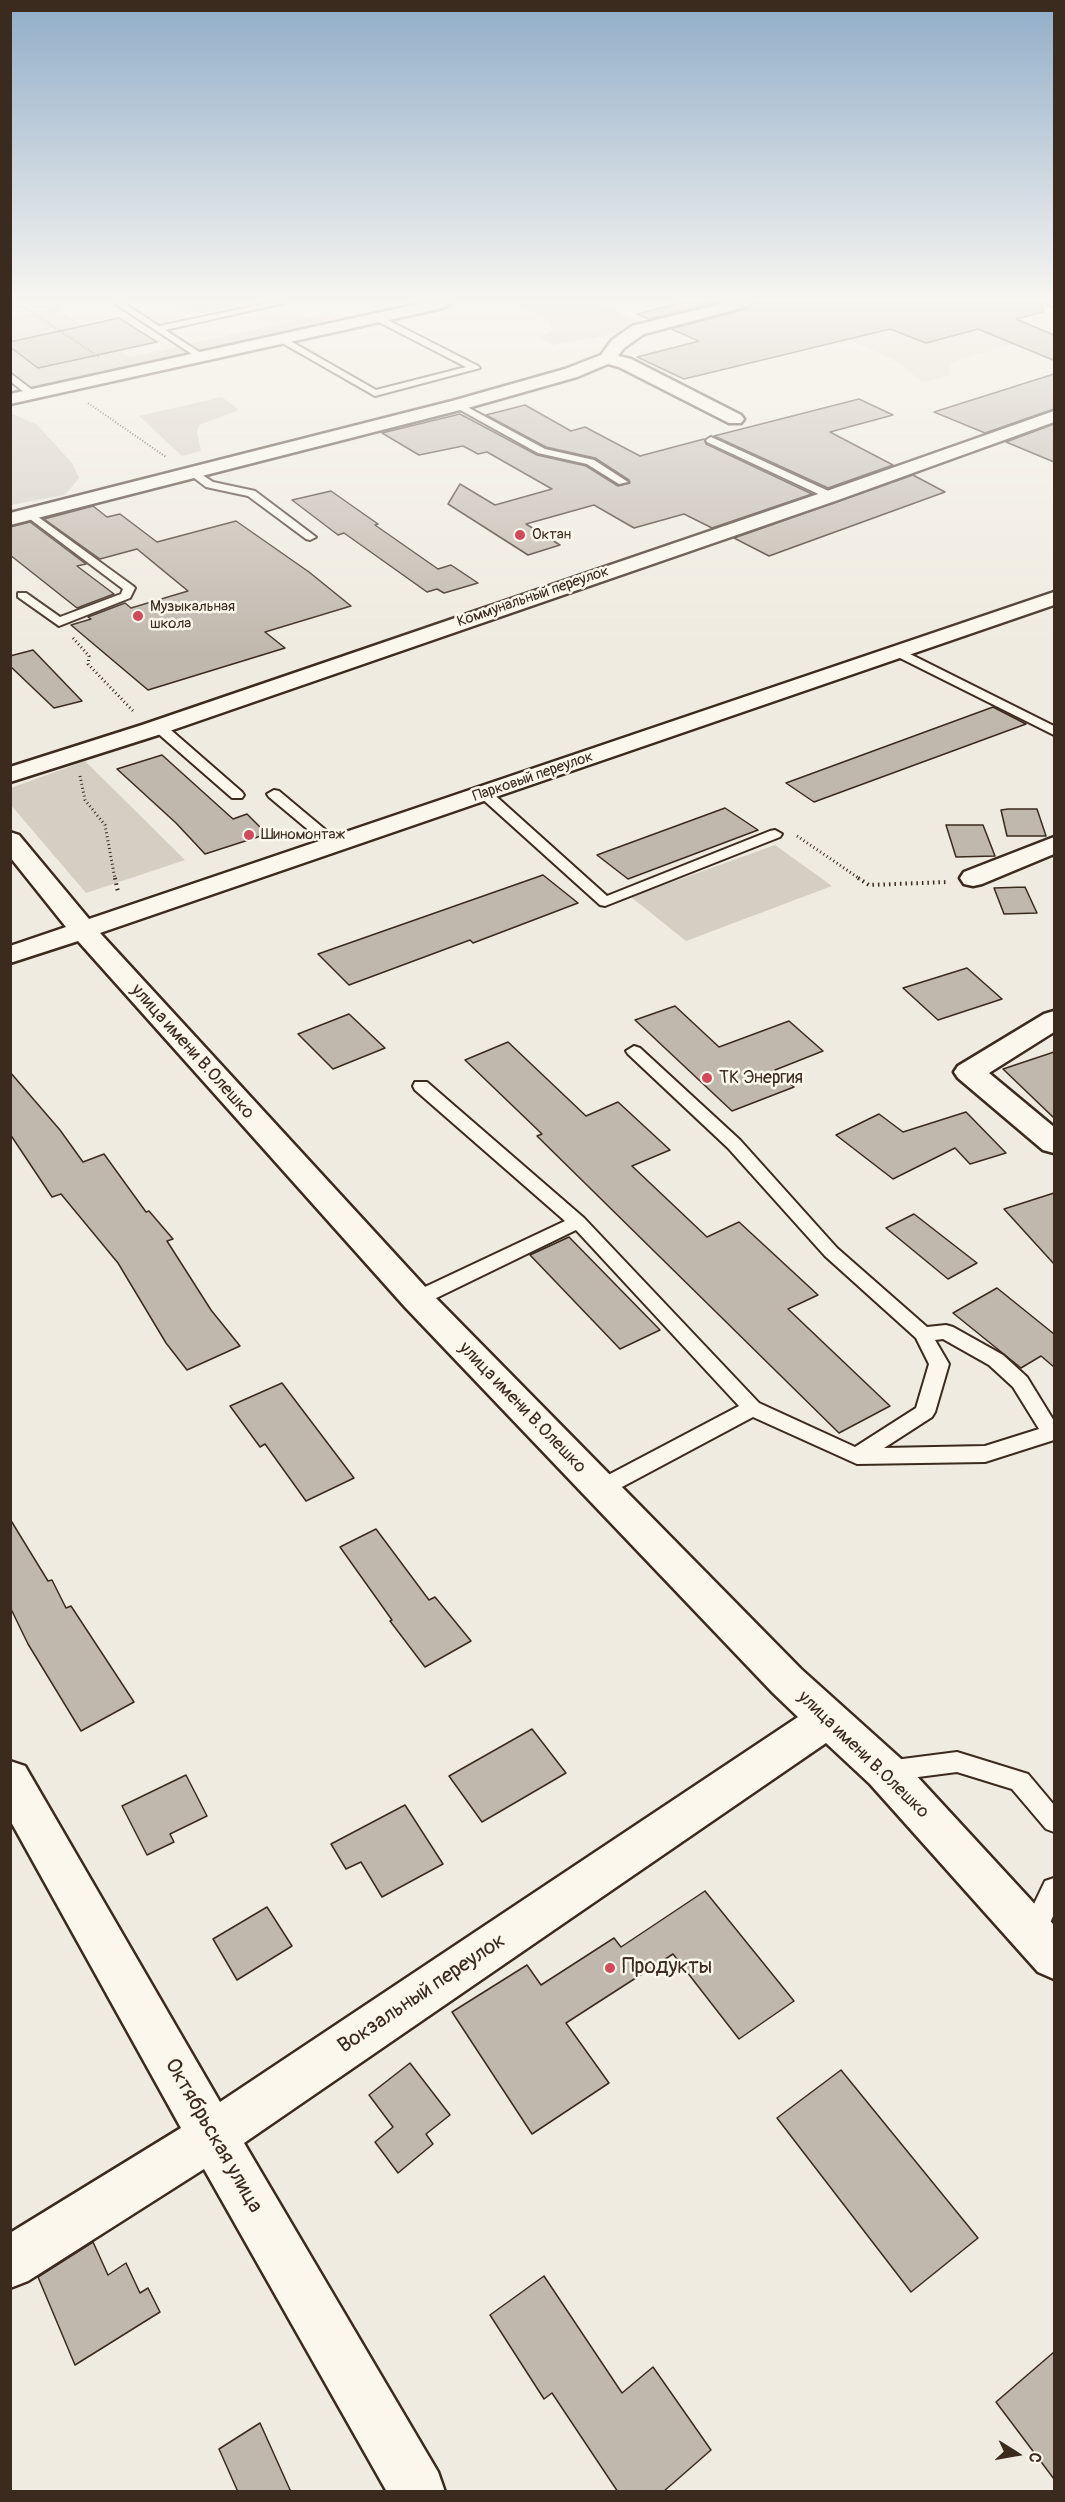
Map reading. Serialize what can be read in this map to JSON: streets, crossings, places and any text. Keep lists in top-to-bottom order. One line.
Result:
{"streets":{"street":["Коммунальный переулок","Парковый переулок","улица имени В.Олешко","Вокзальный переулок","Октябрьская улица"]},"crossings":[["Парковый переулок","улица имени В.Олешко"],["улица имени В.Олешко","Вокзальный переулок"],["Вокзальный переулок","Октябрьская улица"]],"places":["Октан","Музыкальная школа","Шиномонтаж","ТК Энергия","Продукты"],"north":"right"}
